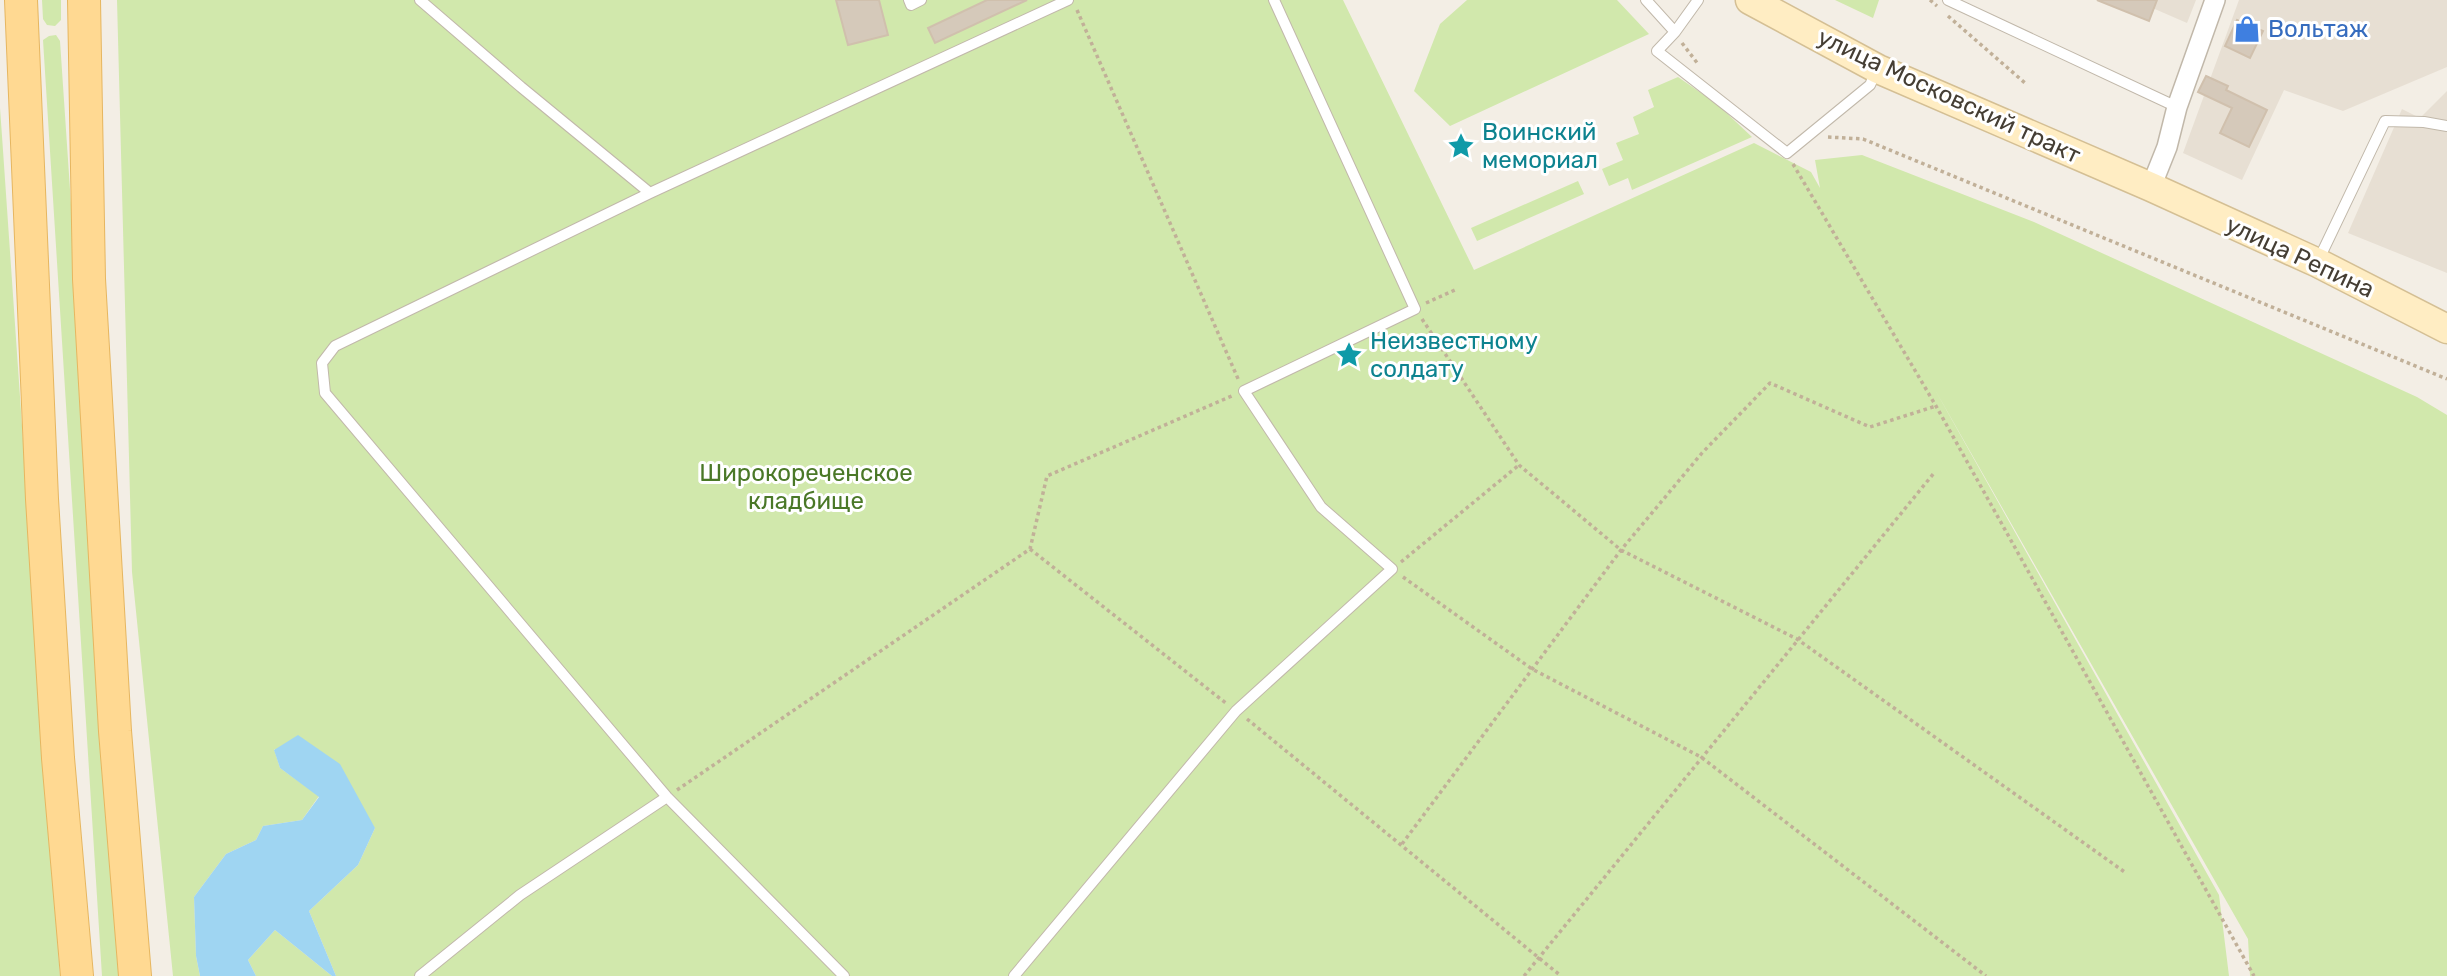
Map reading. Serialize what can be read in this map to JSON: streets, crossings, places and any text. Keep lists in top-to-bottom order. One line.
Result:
{"streets":{"main road":["улица Московский тракт","улица Репина"]},"crossings":[["улица Московский тракт","улица Репина"]],"parks":["Широкореченское кладбище"],"places":{"shop":["Вольтаж"],"place":["Воинский мемориал","Неизвестному солдату"]}}
